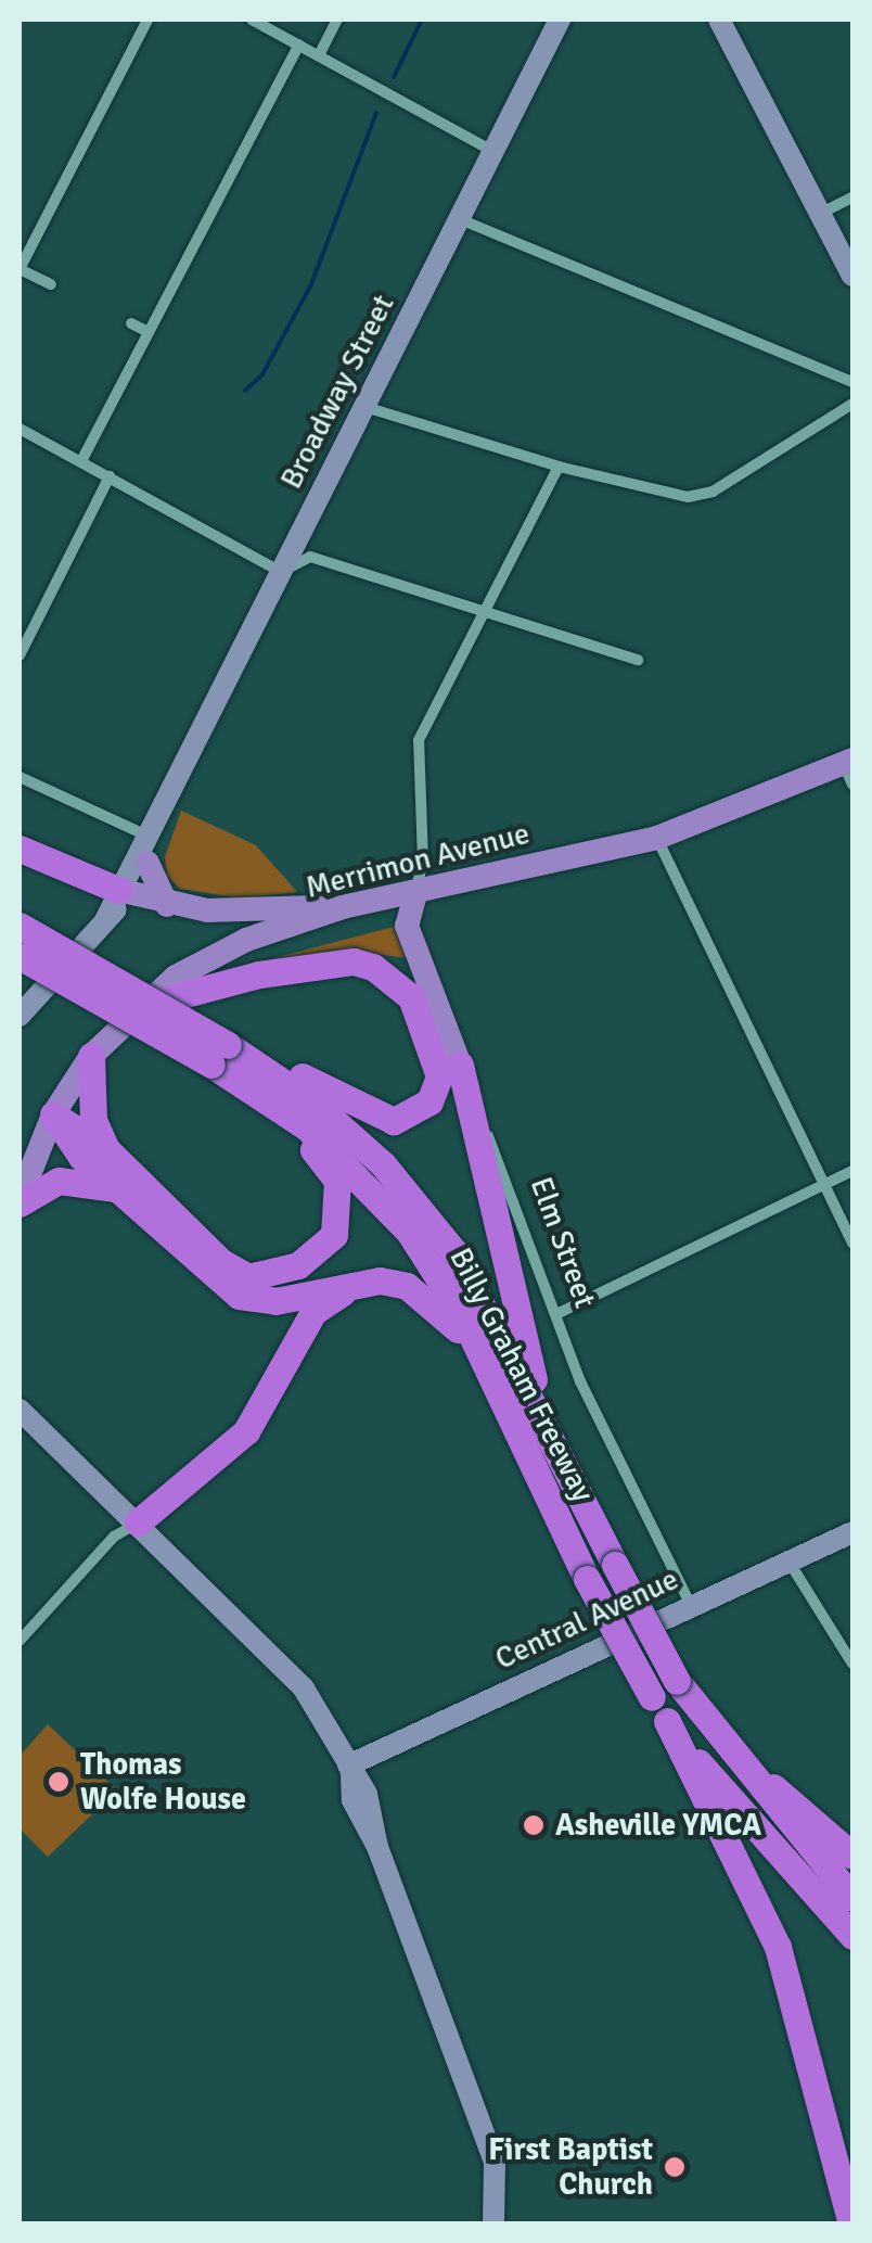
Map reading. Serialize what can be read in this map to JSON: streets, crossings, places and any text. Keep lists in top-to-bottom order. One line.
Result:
{"streets":{"highway":["Billy Graham Freeway"],"main road":["Merrimon Avenue","Elm Street"],"street":["Broadway Street","Central Avenue"]},"crossings":[["Merrimon Avenue","Elm Street"],["Elm Street","Central Avenue"]],"places":["Thomas Wolfe House","Asheville YMCA","First Baptist Church"]}
